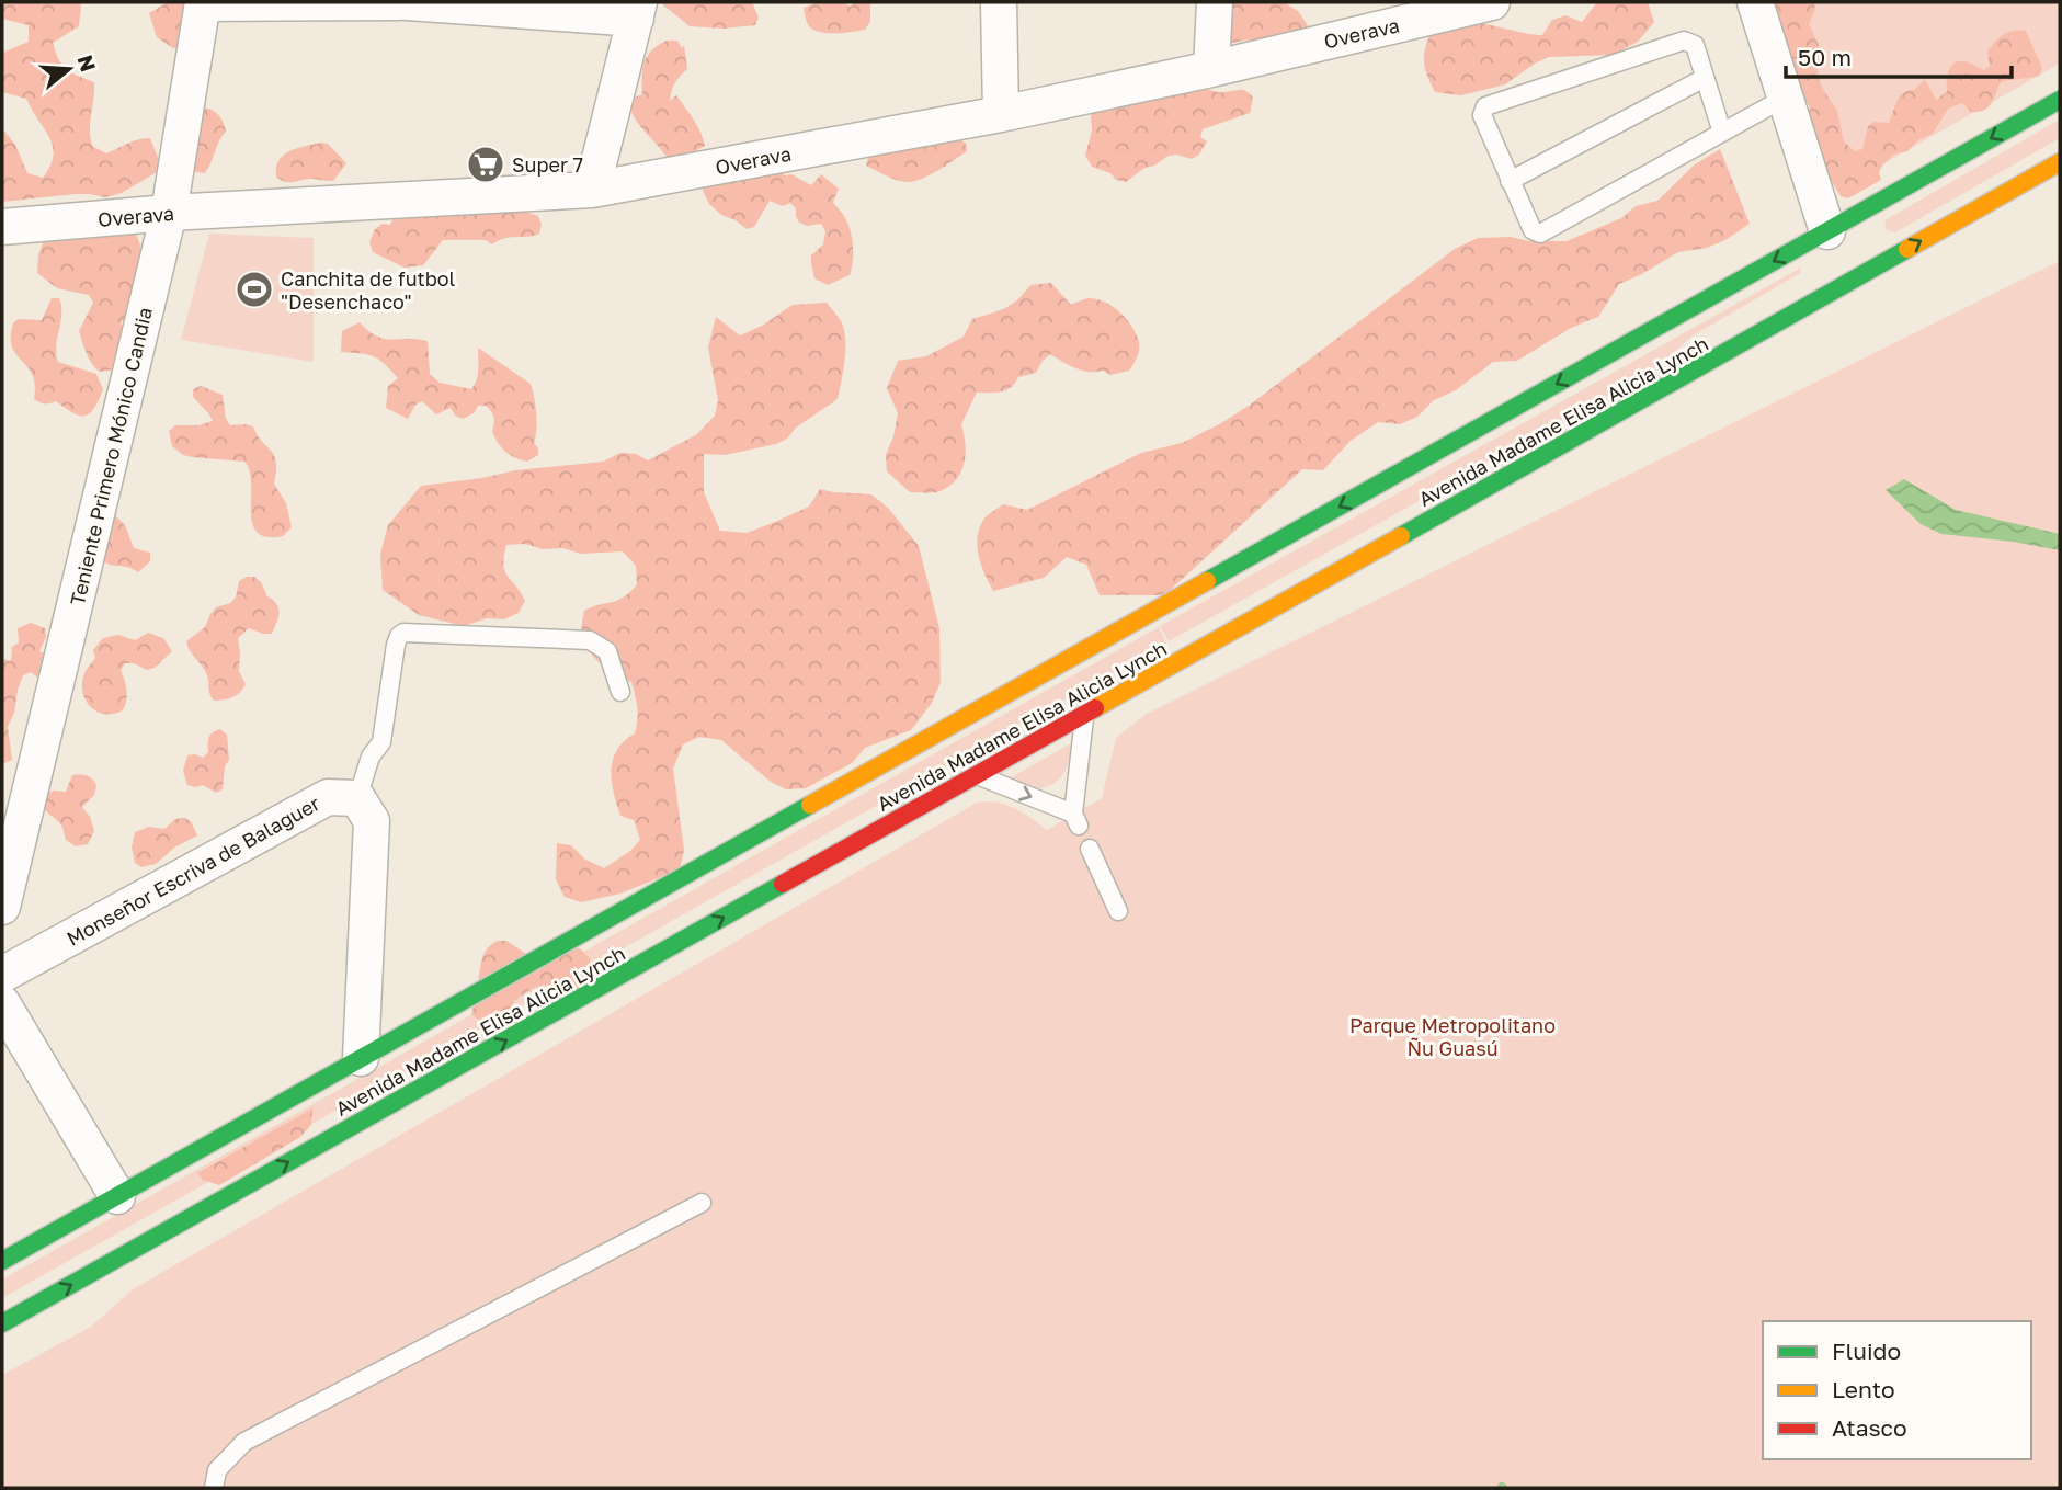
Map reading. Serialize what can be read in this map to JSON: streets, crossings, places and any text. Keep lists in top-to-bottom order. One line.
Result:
{"streets":{"highway":["Avenida Madame Elisa Alicia Lynch"],"street":["Overava","Teniente Primero Mónico Candia","Monseñor Escriva de Balaguer"]},"crossings":[["Overava","Teniente Primero Mónico Candia"]],"parks":["Parque Metropolitano Ñu Guasú"],"places":{"supermarket":["Super 7"],"sports":["Canchita de futbol \"Desenchaco\""]},"legend":["Fluido","Lento","Atasco"],"scale_bar":"50 m","north":"right"}
